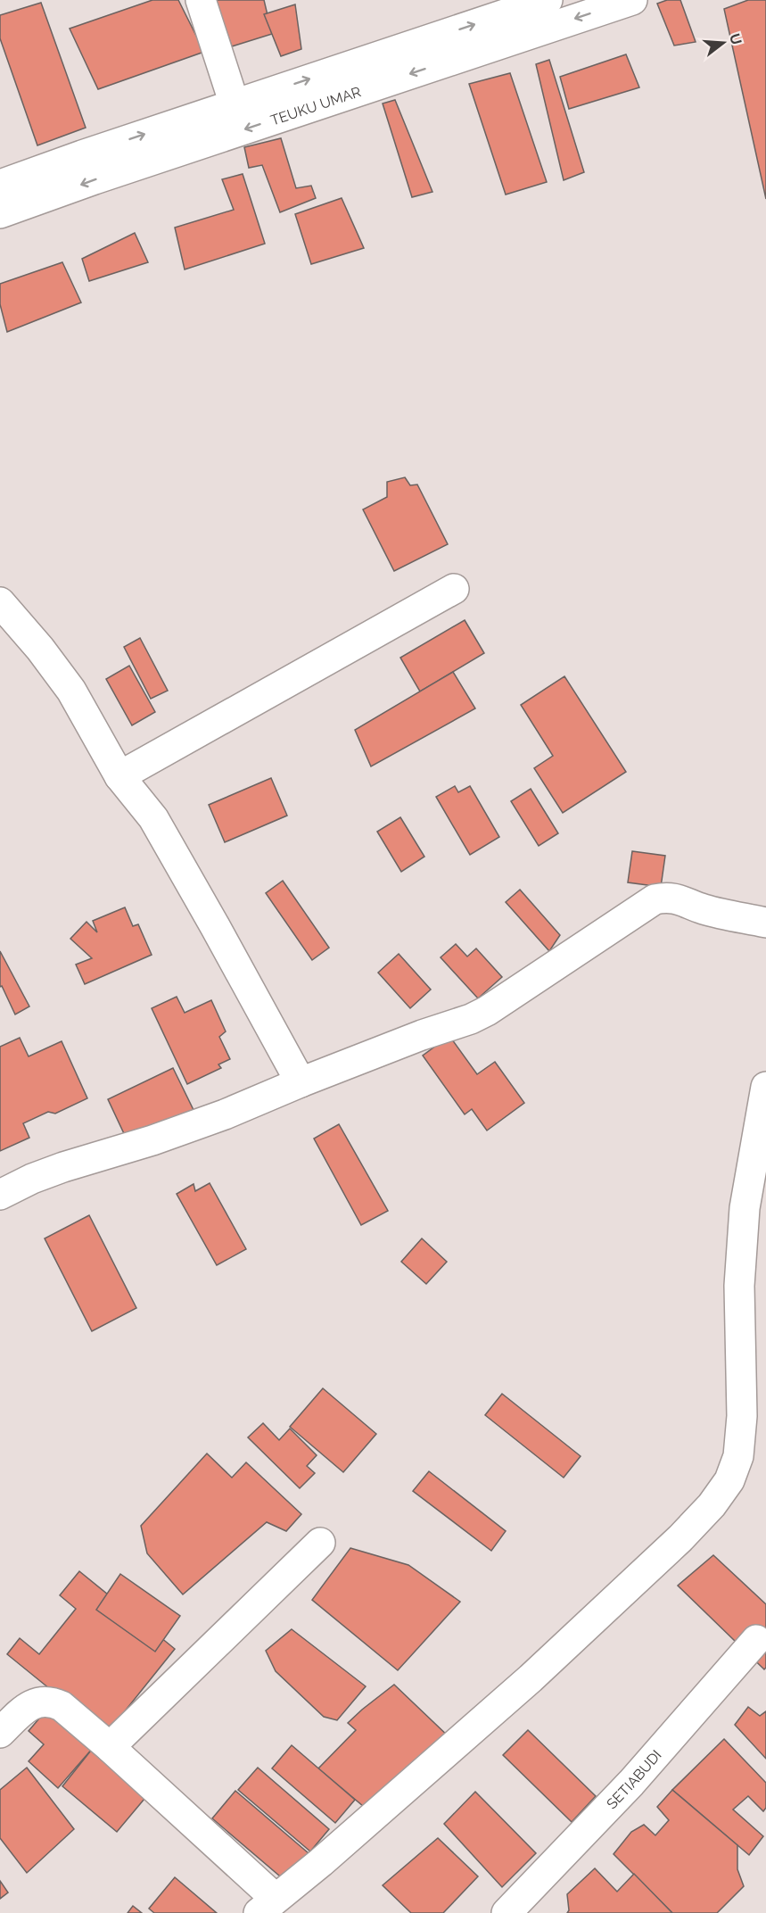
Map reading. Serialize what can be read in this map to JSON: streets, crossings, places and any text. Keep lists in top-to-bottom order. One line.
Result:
{"streets":{"main road":["TEUKU UMAR","SETIABUDI"]},"north":"right"}
